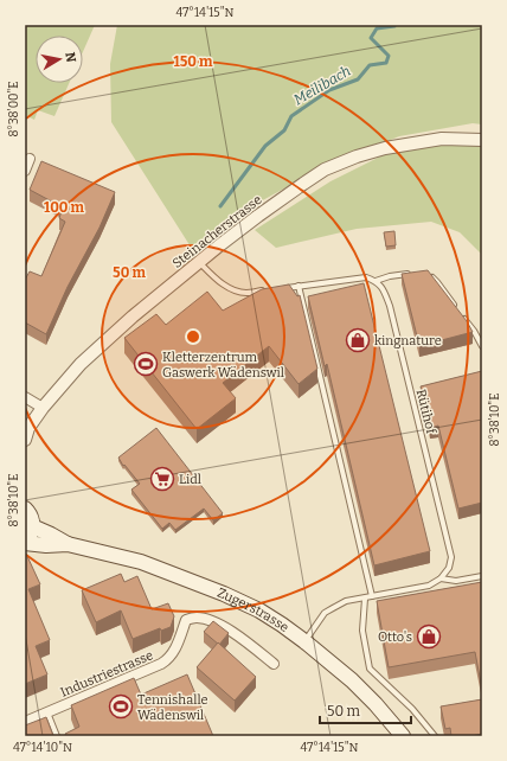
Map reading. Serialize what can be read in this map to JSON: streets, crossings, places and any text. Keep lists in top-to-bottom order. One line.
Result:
{"streets":{"main road":["Zugerstrasse"],"street":["Steinacherstrasse","Industriestrasse"],"lane":["Rütihof"]},"water":["Meilibach"],"places":{"shop":["kingnature","Otto's"],"sports":["Kletterzentrum Gaswerk Wädenswil","Tennishalle Wädenswil"],"supermarket":["Lidl"]},"scale_bar":"50 m","north":"right","coordinates":["47°14'15\"N","8°38'00\"E","8°38'10\"E","47°14'10\"N"],"rings":["150 m","100 m","50 m"]}
